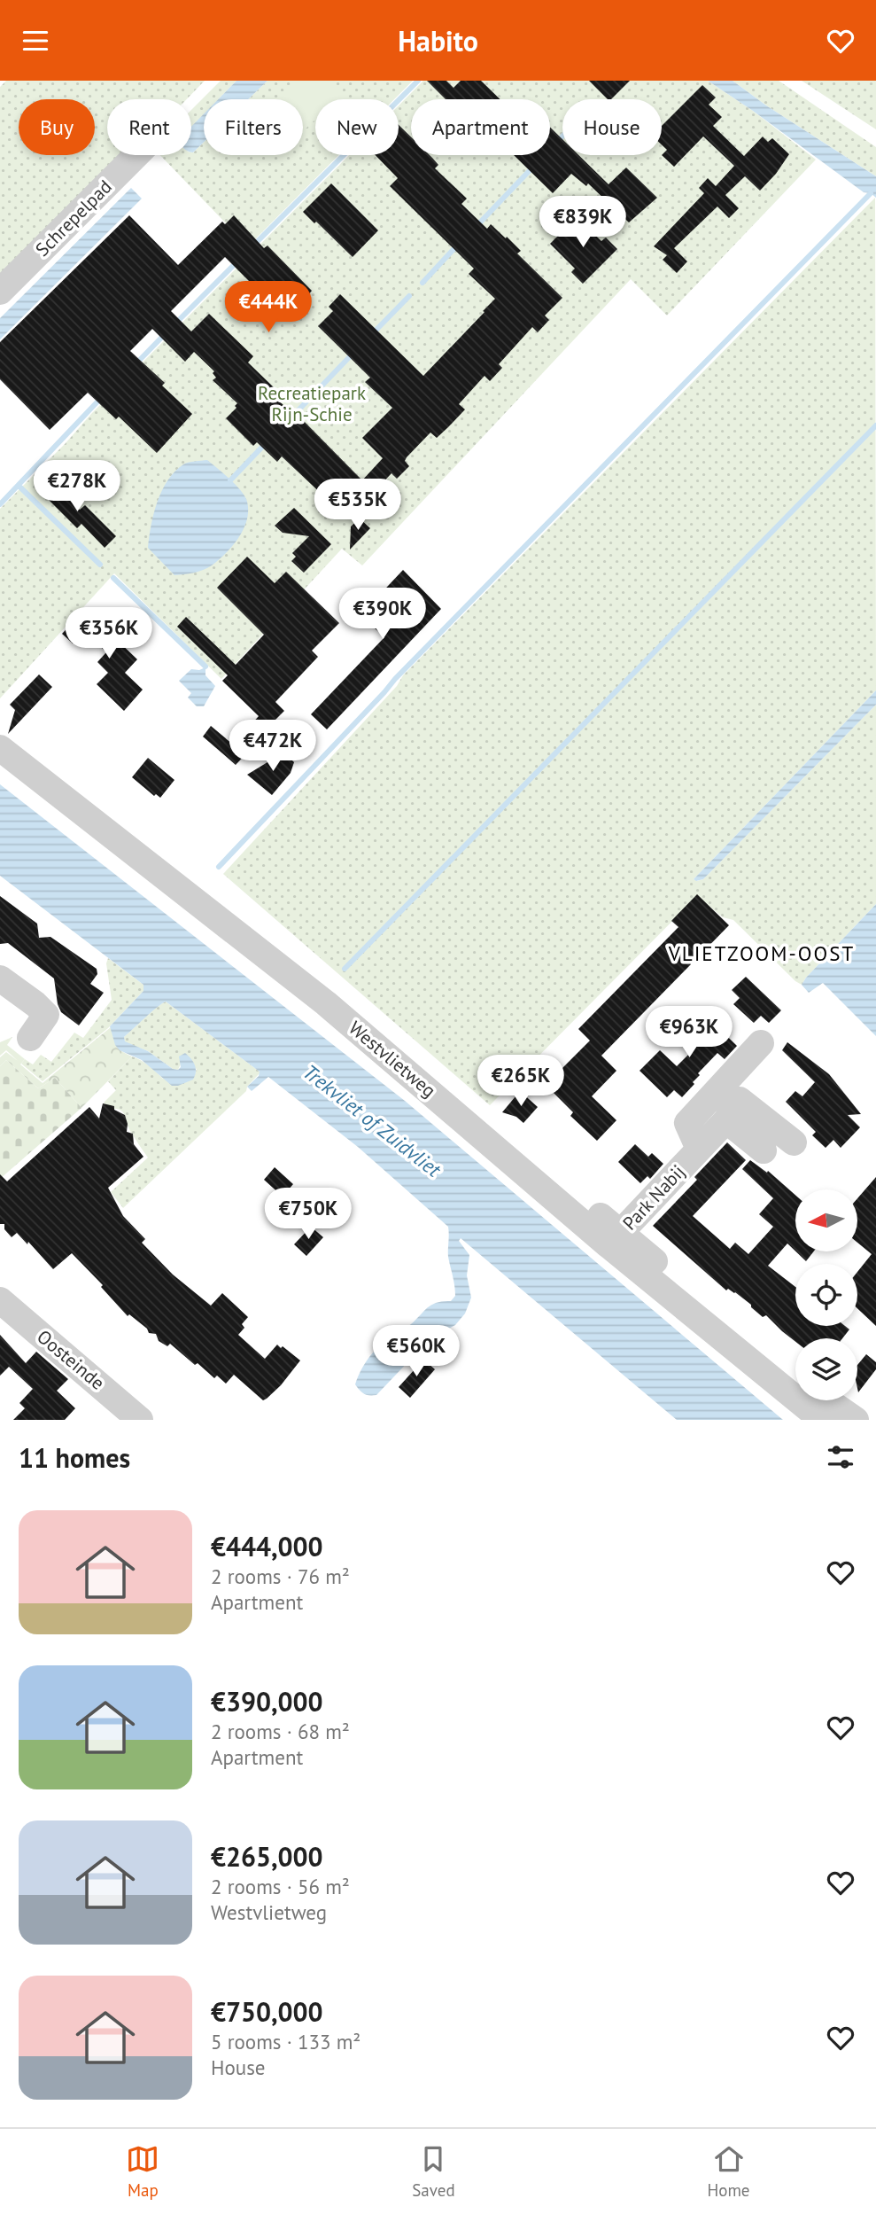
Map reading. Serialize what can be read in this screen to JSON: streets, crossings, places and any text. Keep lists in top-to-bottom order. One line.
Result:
{"streets":{"street":["Schrepelpad","Westvlietweg","Park Nabij","Oosteinde"]},"crossings":[["Westvlietweg","Park Nabij"]],"districts":["VLIETZOOM-OOST"],"water":["Trekvliet of Zuidvliet"],"parks":["Recreatiepark Rijn-Schie"],"north":"left","page":{"header":"Habito","chip":["Buy","Rent","Filters","New","Apartment","House"],"price":["€839K","€444K","€278K","€535K","€390K","€356K","€472K","€963K","€265K","€750K","€560K"],"heading":"11 homes","list":[{"name":"€444,000","note":"2 rooms · 76 m² · Apartment"},{"name":"€390,000","note":"2 rooms · 68 m² · Apartment"},{"name":"€265,000","note":"2 rooms · 56 m² · Westvlietweg"},{"name":"€750,000","note":"5 rooms · 133 m² · House"}],"tabs":["Map","Saved","Home"]}}
